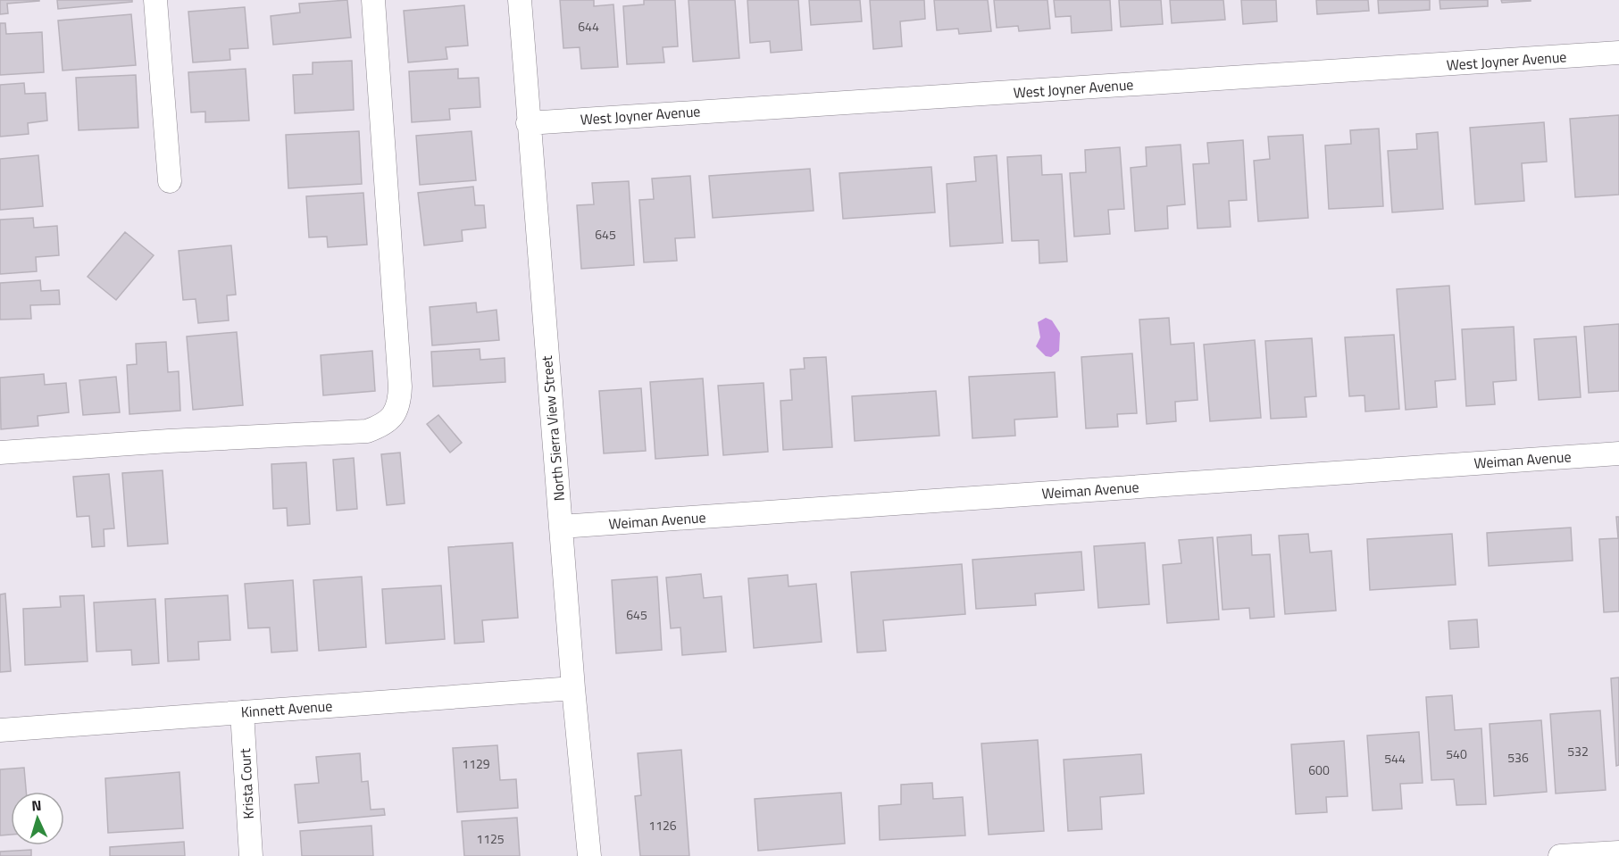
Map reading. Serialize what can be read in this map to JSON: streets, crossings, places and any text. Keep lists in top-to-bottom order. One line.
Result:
{"streets":{"street":["West Joyner Avenue","North Sierra View Street","Weiman Avenue","Kinnett Avenue","Krista Court"]},"crossings":[["West Joyner Avenue","North Sierra View Street"],["North Sierra View Street","Weiman Avenue"],["North Sierra View Street","Kinnett Avenue"],["Kinnett Avenue","Krista Court"]],"house_numbers":["644","645","645","532","540","536","544","1129","600","1126","1125"],"north":"top"}
